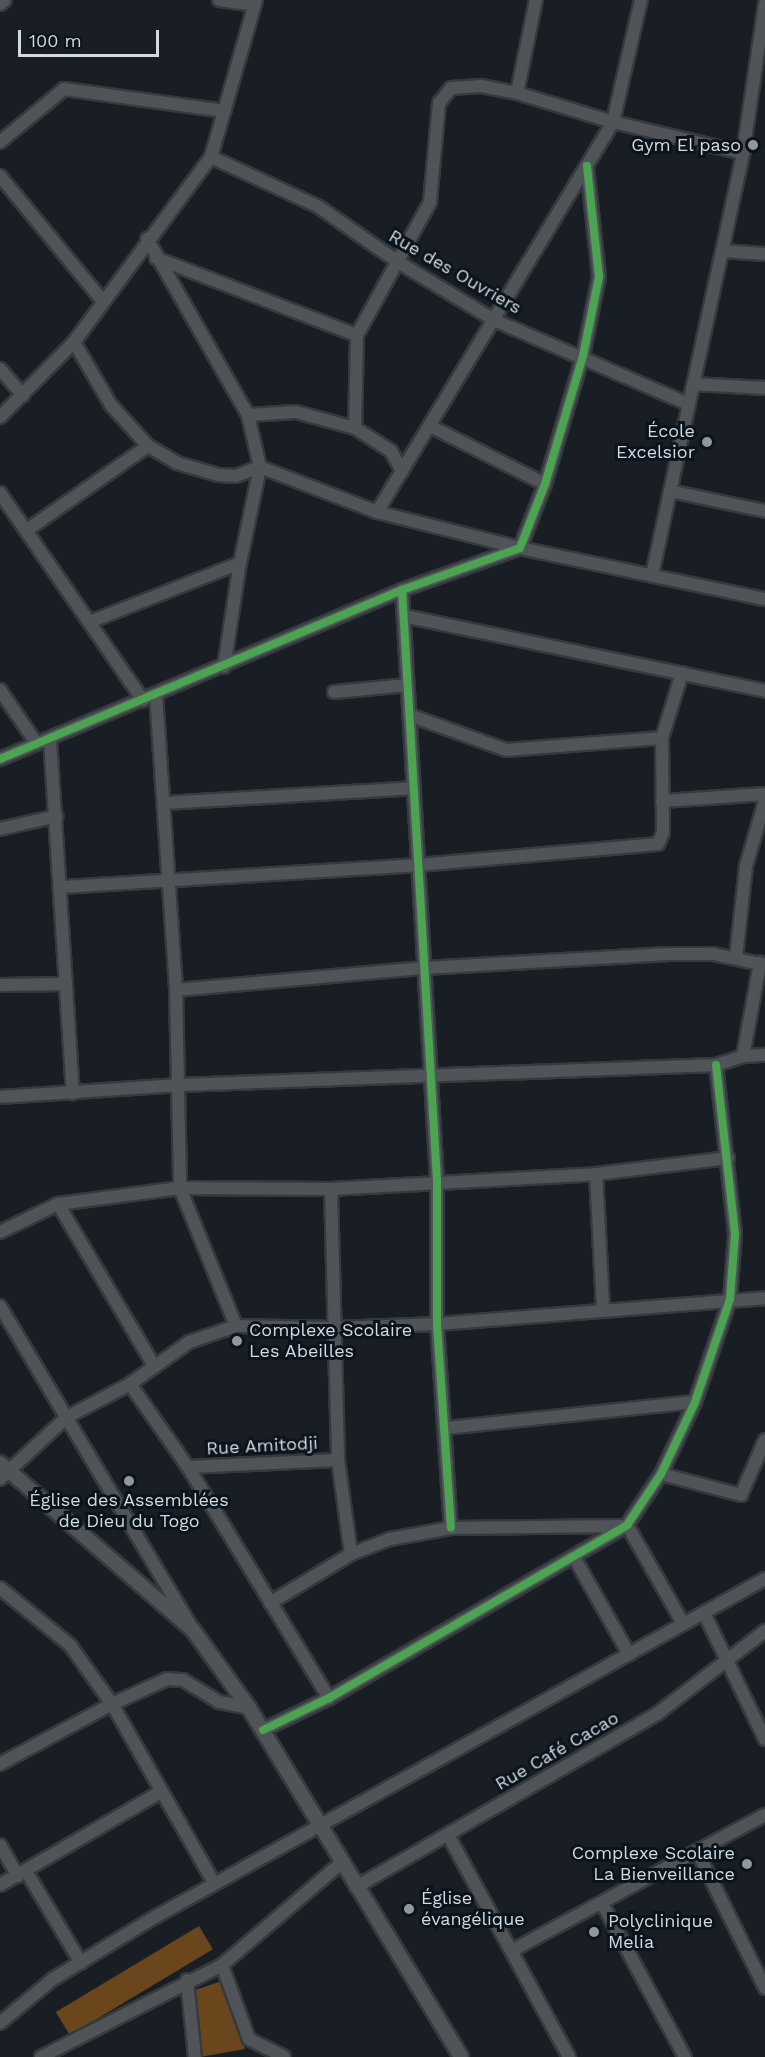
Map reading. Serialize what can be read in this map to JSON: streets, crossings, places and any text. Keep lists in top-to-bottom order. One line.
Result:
{"streets":{"street":["Rue des Ouvriers","Rue Amitodji","Rue Café Cacao"]},"places":["Gym El paso","École Excelsior","Complexe Scolaire Les Abeilles","Église des Assemblées de Dieu du Togo","Complexe Scolaire La Bienveillance","Église évangélique","Polyclinique Melia"],"scale_bar":"100 m"}
